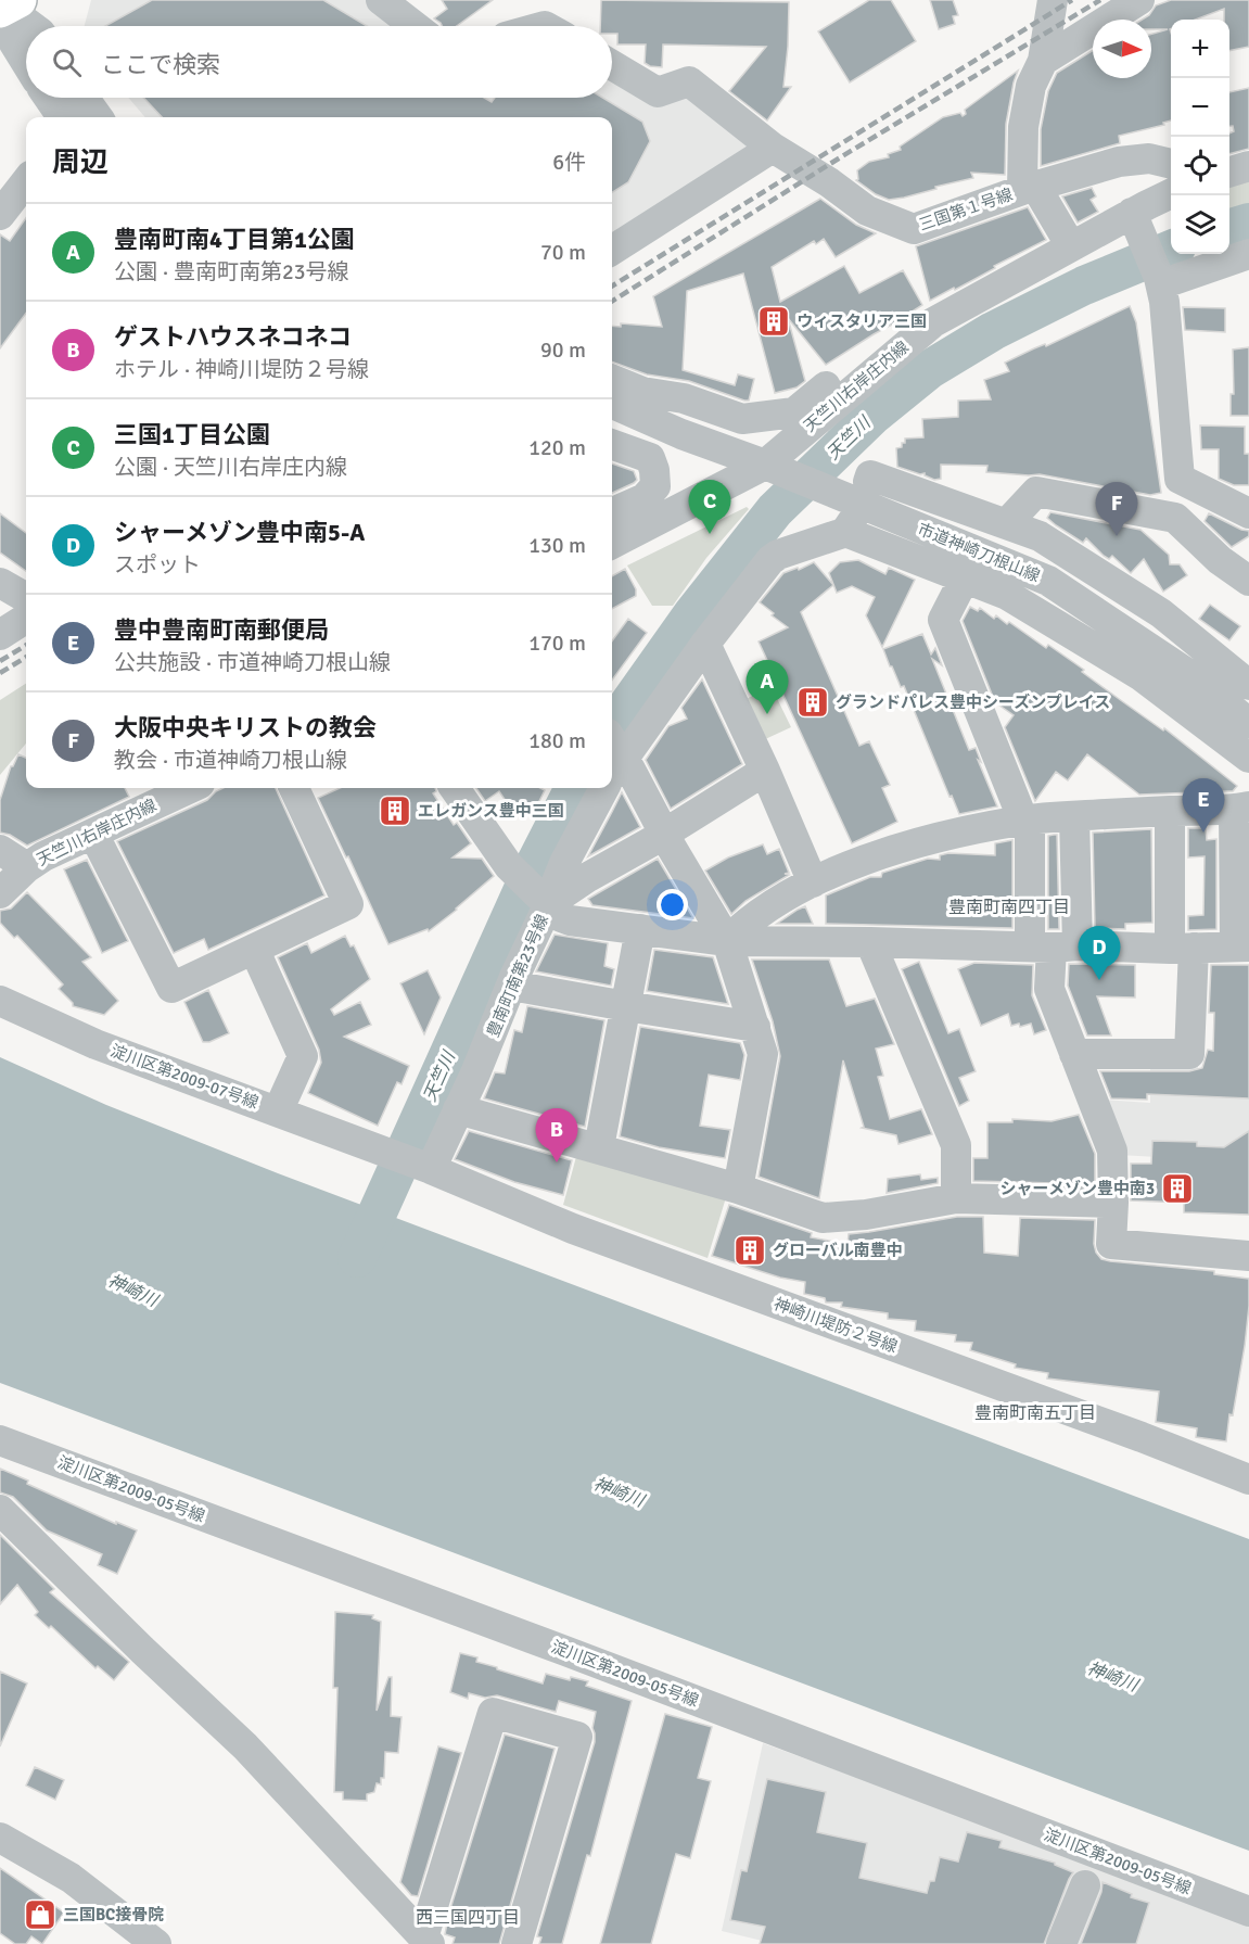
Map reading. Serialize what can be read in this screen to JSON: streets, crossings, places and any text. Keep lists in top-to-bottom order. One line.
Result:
{"streets":{"street":["三国第１号線","天竺川右岸庄内線","市道神崎刀根山線","豊南町南第23号線","淀川区第2009-07号線","神崎川堤防２号線","淀川区第2009-05号線"]},"crossings":[["天竺川右岸庄内線","市道神崎刀根山線"],["市道神崎刀根山線","豊南町南第23号線"],["豊南町南第23号線","淀川区第2009-07号線"],["豊南町南第23号線","神崎川堤防２号線"],["淀川区第2009-07号線","神崎川堤防２号線"]],"districts":["豊南町南四丁目","豊南町南五丁目","西三国四丁目"],"water":["天竺川","神崎川"],"places":{"building":["ウィスタリア三国","グランドパレス豊中シーズンプレイス","エレガンス豊中三国","シャーメゾン豊中南3","グローバル南豊中"],"shop":["三国BC接骨院"]},"north":"right","page":{"map_buttons":["+","−"],"search":"ここで検索","heading":["周辺","6件"],"list":[{"mark":"A","name":"豊南町南4丁目第1公園","note":"公園 · 豊南町南第23号線","value":"70 m"},{"mark":"B","name":"ゲストハウスネコネコ","note":"ホテル · 神崎川堤防２号線","value":"90 m"},{"mark":"C","name":"三国1丁目公園","note":"公園 · 天竺川右岸庄内線","value":"120 m"},{"mark":"D","name":"シャーメゾン豊中南5-A","note":"スポット","value":"130 m"},{"mark":"E","name":"豊中豊南町南郵便局","note":"公共施設 · 市道神崎刀根山線","value":"170 m"},{"mark":"F","name":"大阪中央キリストの教会","note":"教会 · 市道神崎刀根山線","value":"180 m"}],"pins":["C","F","A","E","D","B"]}}
